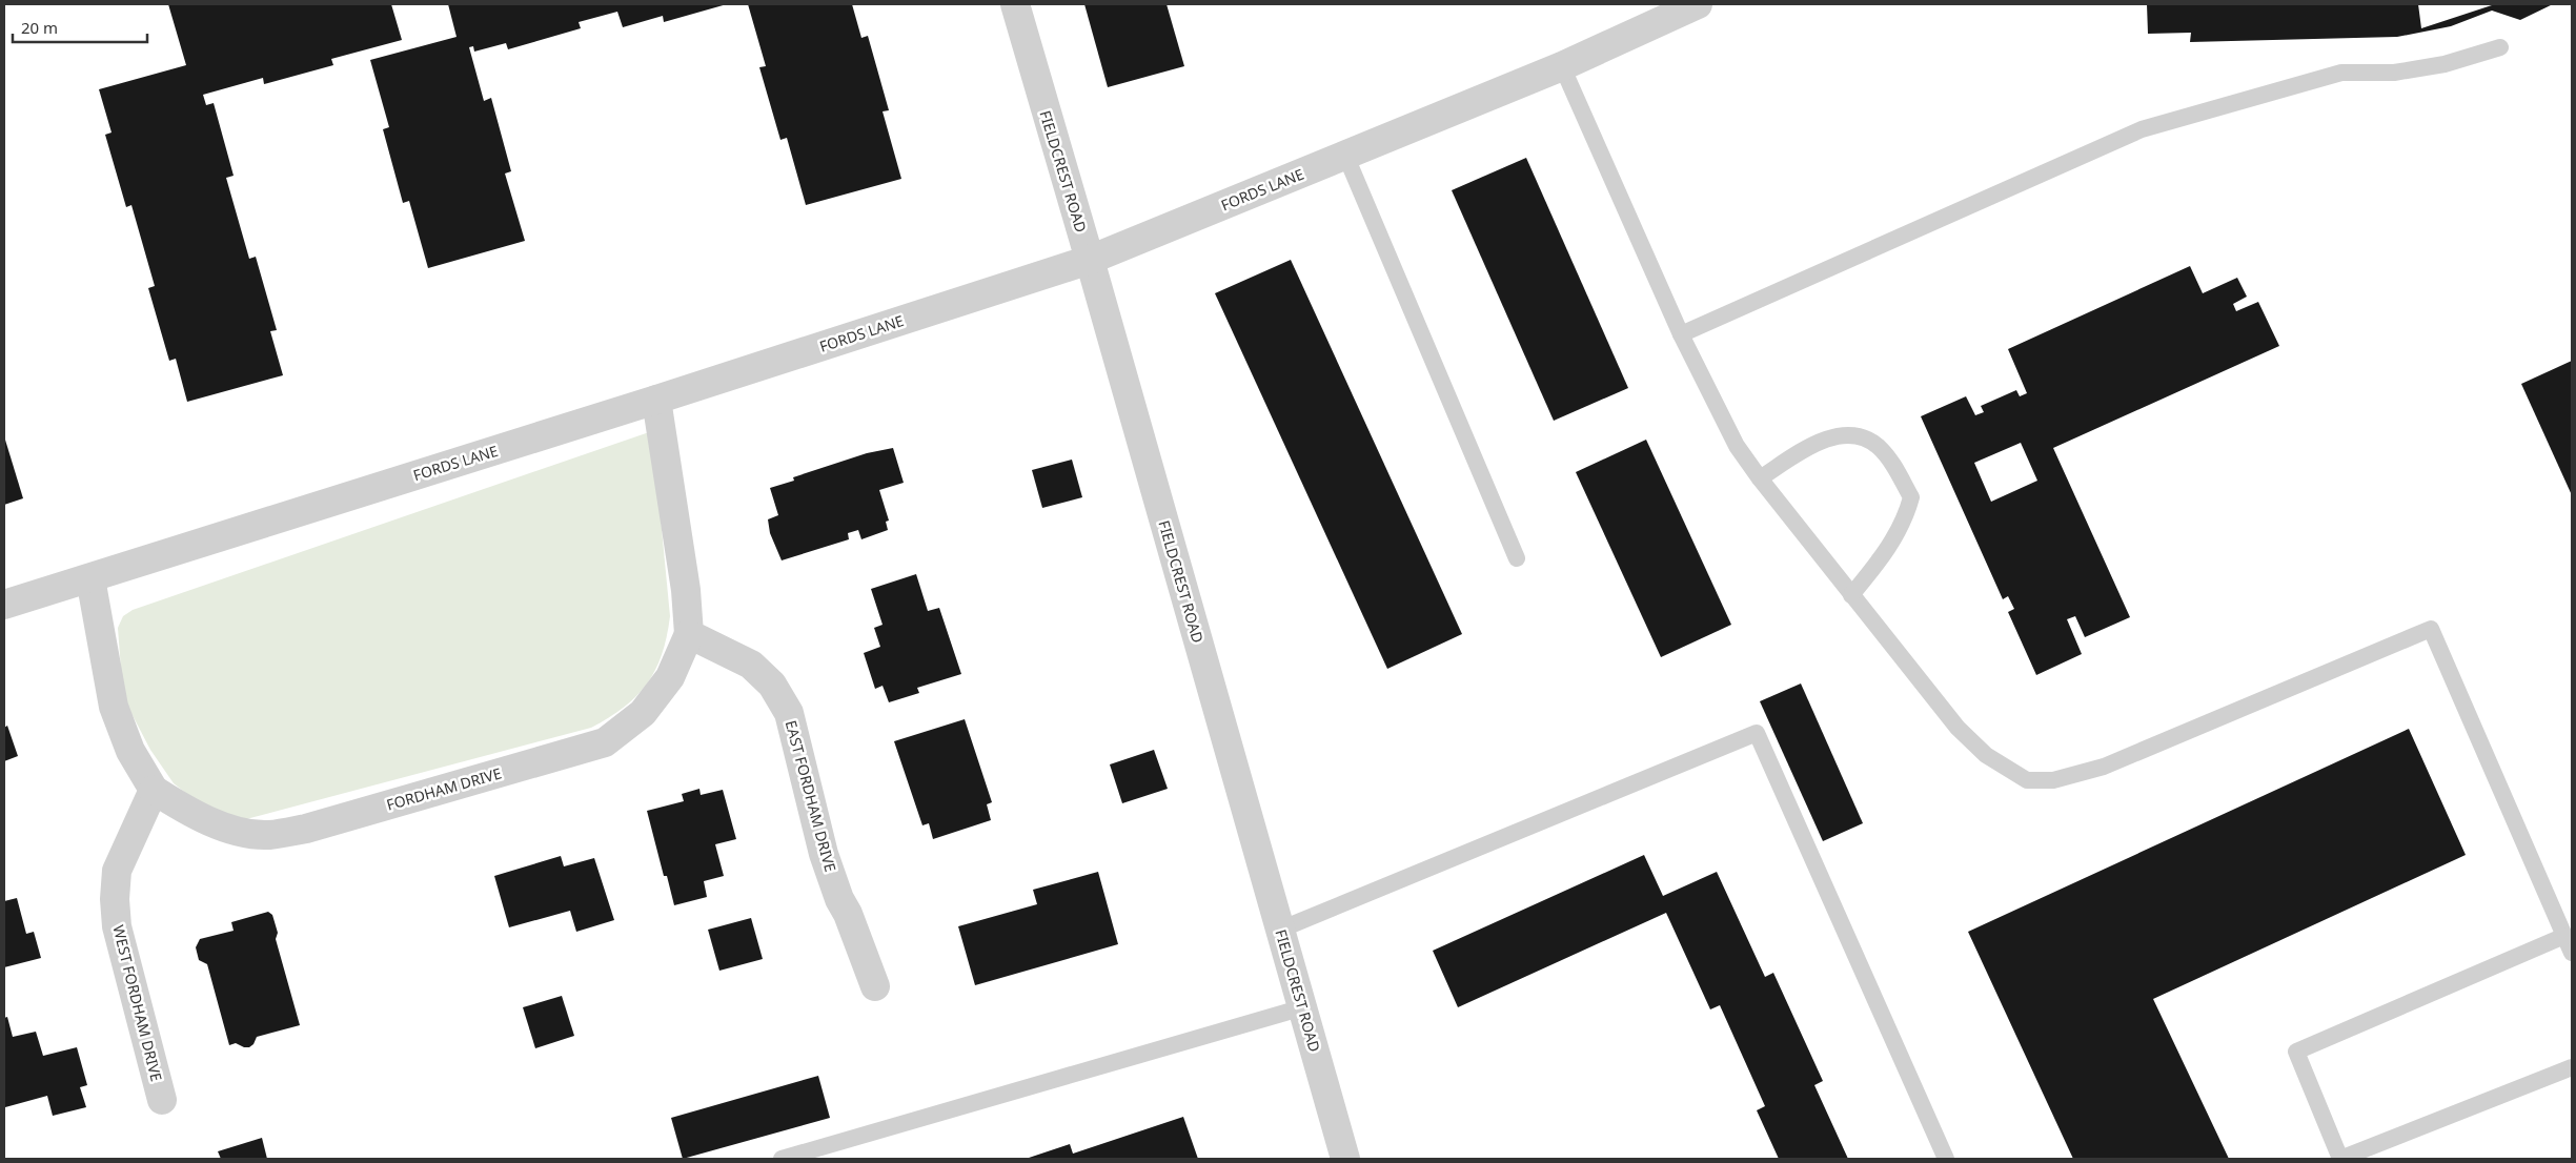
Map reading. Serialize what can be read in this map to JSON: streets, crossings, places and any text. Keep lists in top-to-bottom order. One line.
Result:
{"streets":{"street":["FIELDCREST ROAD","FORDS LANE","FORDHAM DRIVE","EAST FORDHAM DRIVE","WEST FORDHAM DRIVE"]},"crossings":[["FIELDCREST ROAD","FORDS LANE"],["FORDHAM DRIVE","EAST FORDHAM DRIVE"],["FORDHAM DRIVE","WEST FORDHAM DRIVE"]],"scale_bar":"20 m"}
